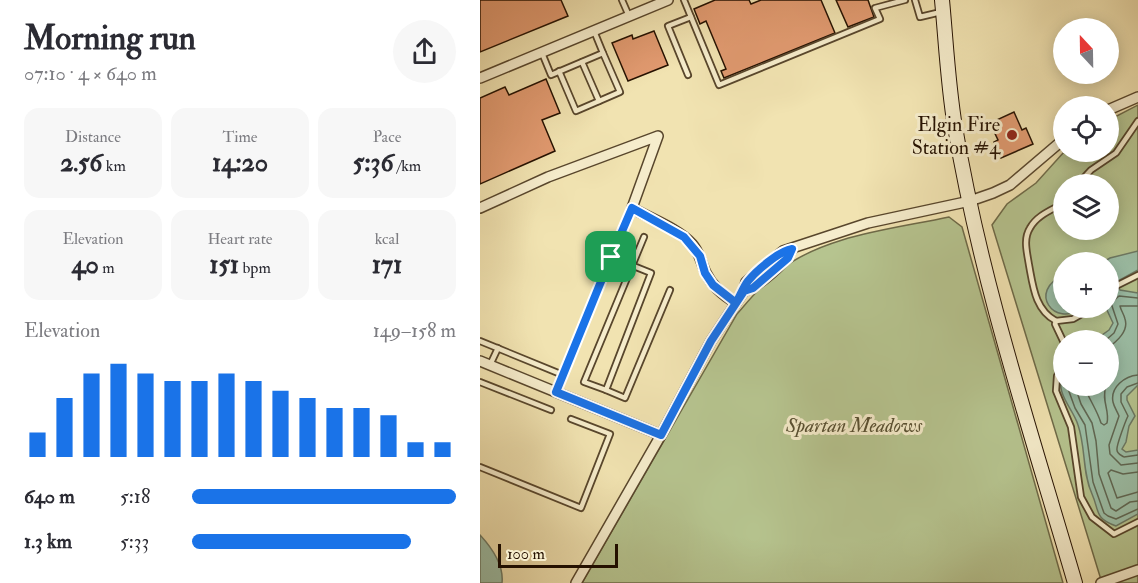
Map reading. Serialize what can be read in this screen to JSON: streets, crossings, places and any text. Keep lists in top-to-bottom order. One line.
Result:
{"parks":["Spartan Meadows"],"places":["Elgin Fire Station #4"],"scale_bar":"100 m","north":"top","page":{"heading":["Morning run","07:10 · 4 × 640 m"],"map_buttons":["+","−"],"stats":[["Distance","2.56 km"],["Time","14:20"],["Pace","5:36 /km"],["Elevation","40 m"],["Heart rate","151 bpm"],["kcal","171"]],"chart":["Elevation","149–158 m"],"list":[{"name":"640 m","note":"5:18"},{"name":"1.3 km","note":"5:33"}],"scale":"100 m"}}
